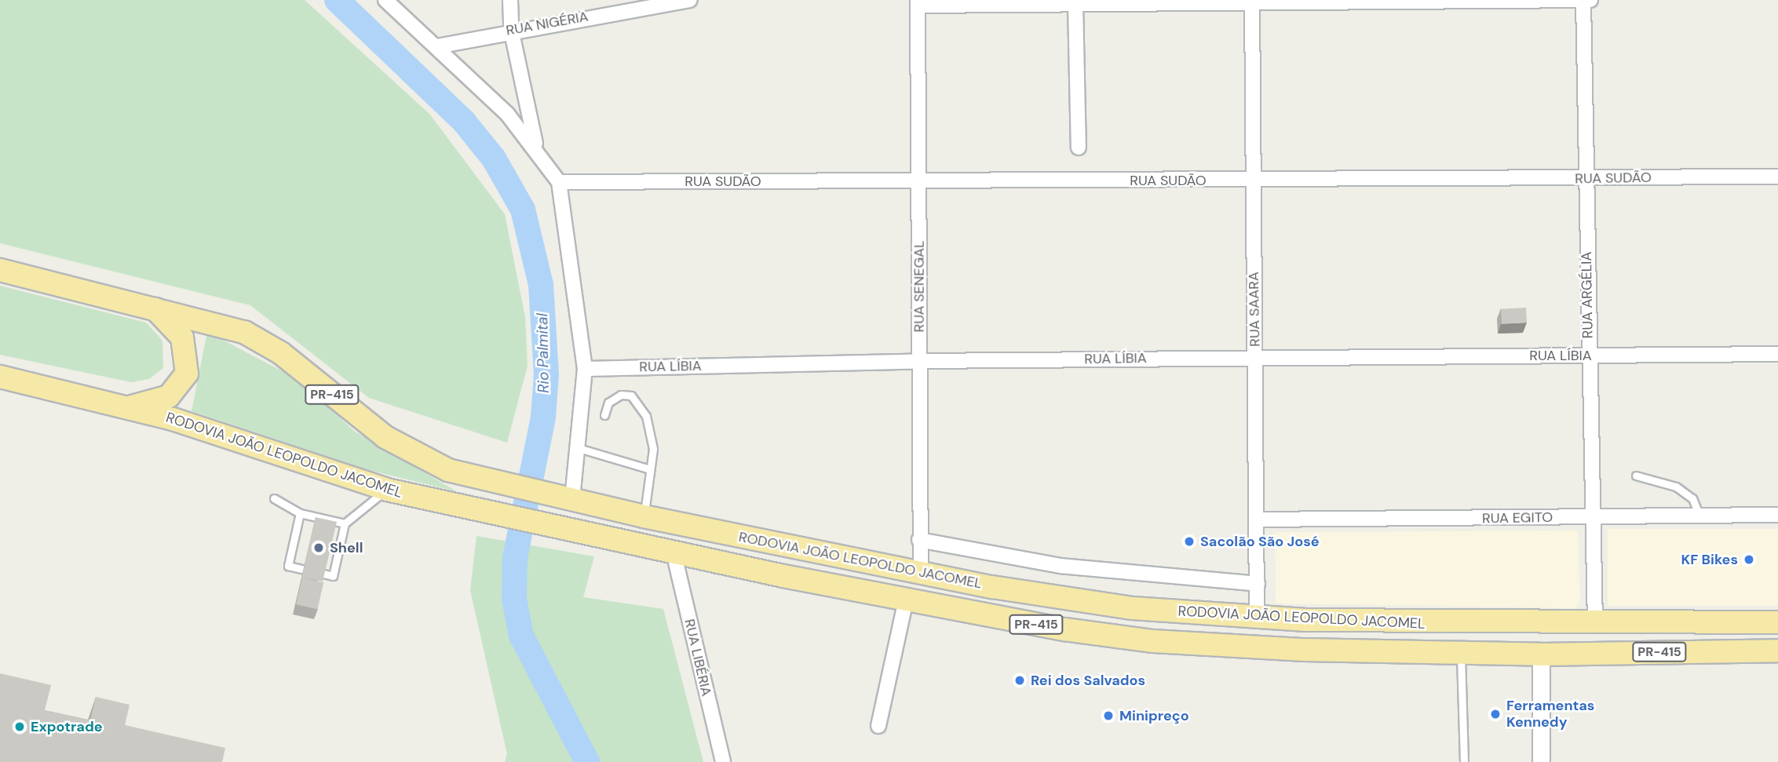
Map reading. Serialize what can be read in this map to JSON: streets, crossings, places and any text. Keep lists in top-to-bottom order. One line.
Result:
{"streets":{"highway":["PR-415","RODOVIA JOÃO LEOPOLDO JACOMEL"],"street":["RUA NIGÉRIA","RUA SUDÃO","RUA SENEGAL","RUA ARGÉLIA","RUA SAARA","RUA LÍBIA","RUA EGITO","RUA LIBÉRIA"]},"crossings":[["RUA SUDÃO","RUA SENEGAL"],["RUA SUDÃO","RUA ARGÉLIA"],["RUA SUDÃO","RUA SAARA"],["RUA SENEGAL","RUA LÍBIA"],["RUA SENEGAL","RODOVIA JOÃO LEOPOLDO JACOMEL"],["RUA ARGÉLIA","RUA LÍBIA"],["RUA ARGÉLIA","RODOVIA JOÃO LEOPOLDO JACOMEL"],["RUA ARGÉLIA","RUA EGITO"],["RUA SAARA","RUA LÍBIA"],["RUA SAARA","RODOVIA JOÃO LEOPOLDO JACOMEL"],["RUA SAARA","RUA EGITO"],["RODOVIA JOÃO LEOPOLDO JACOMEL","RUA LIBÉRIA"]],"water":["Rio Palmital"],"places":["Sacolão São José","Shell","KF Bikes","Rei dos Salvados","Ferramentas Kennedy","Minipreço","Expotrade"]}
